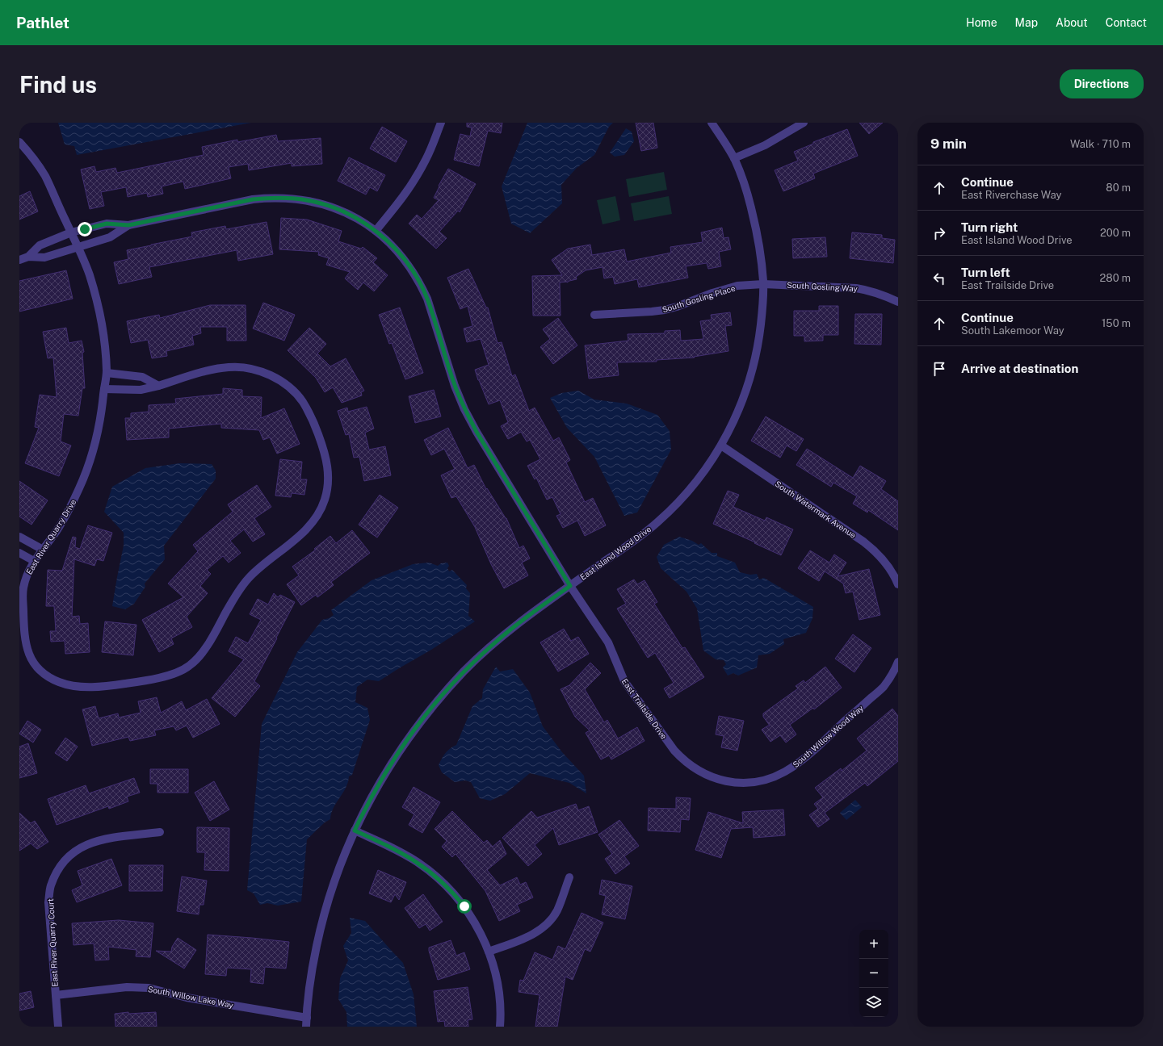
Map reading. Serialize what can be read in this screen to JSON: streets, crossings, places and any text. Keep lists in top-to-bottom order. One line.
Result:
{"streets":{"street":["South Gosling Way","South Gosling Place","South Watermark Avenue","East River Quarry Drive","East Island Wood Drive","East Trailside Drive","South Willow Wood Way","East River Quarry Court","South Willow Lake Way"]},"crossings":[["South Gosling Way","South Gosling Place"],["South Gosling Way","East Island Wood Drive"],["South Gosling Place","East Island Wood Drive"],["South Watermark Avenue","East Island Wood Drive"],["East Island Wood Drive","East Trailside Drive"],["East Island Wood Drive","South Willow Lake Way"],["East Trailside Drive","South Willow Wood Way"],["East River Quarry Court","South Willow Lake Way"]],"page":{"header":"Pathlet","nav":["Home","Map","About","Contact"],"buttons":"Directions","title":"Find us","heading":["9 min","Walk · 710 m"],"list":[["Continue","East Riverchase Way","80 m"],["Turn right","East Island Wood Drive","200 m"],["Turn left","East Trailside Drive","280 m"],["Continue","South Lakemoor Way","150 m"],"Arrive at destination"],"map_buttons":["+","−"]}}
